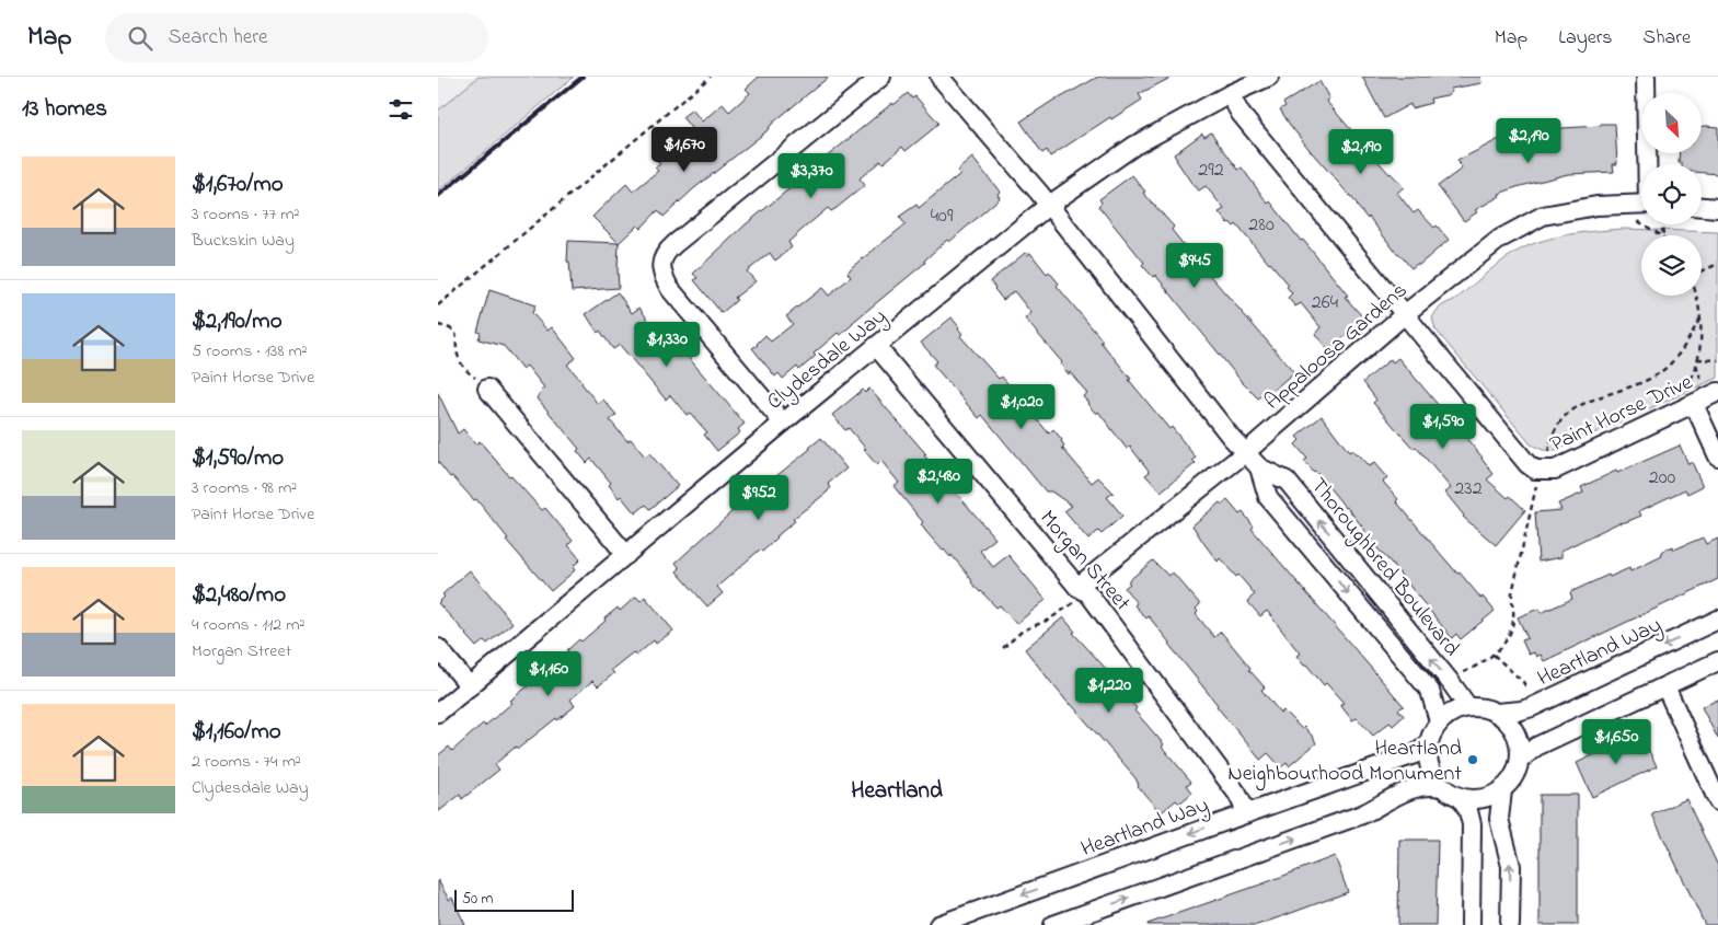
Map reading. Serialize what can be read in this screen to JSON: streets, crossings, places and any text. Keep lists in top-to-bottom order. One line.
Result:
{"streets":{"street":["Appaloosa Gardens","Clydesdale Way","Paint Horse Drive","Morgan Street","Thoroughbred Boulevard","Heartland Way"]},"crossings":[["Appaloosa Gardens","Paint Horse Drive"],["Appaloosa Gardens","Morgan Street"],["Appaloosa Gardens","Thoroughbred Boulevard"],["Clydesdale Way","Paint Horse Drive"],["Clydesdale Way","Morgan Street"],["Clydesdale Way","Thoroughbred Boulevard"],["Morgan Street","Heartland Way"],["Thoroughbred Boulevard","Heartland Way"]],"districts":["Heartland"],"places":["Heartland Neighbourhood Monument"],"house_numbers":["292","409","280","264","200","232"],"scale_bar":"50 m","north":"bottom right","page":{"header":"Map","search":"Search here","nav":["Map","Layers","Share"],"heading":"13 homes","price":["$2,190","$1,670","$2,190","$3,370","$945","$1,330","$1,020","$1,590","$2,480","$952","$1,160","$1,220","$1,650"],"list":[{"name":"$1,670/mo","note":"3 rooms · 77 m² · Buckskin Way"},{"name":"$2,190/mo","note":"5 rooms · 138 m² · Paint Horse Drive"},{"name":"$1,590/mo","note":"3 rooms · 98 m² · Paint Horse Drive"},{"name":"$2,480/mo","note":"4 rooms · 112 m² · Morgan Street"},{"name":"$1,160/mo","note":"2 rooms · 74 m² · Clydesdale Way"}],"scale":"50 m"}}
